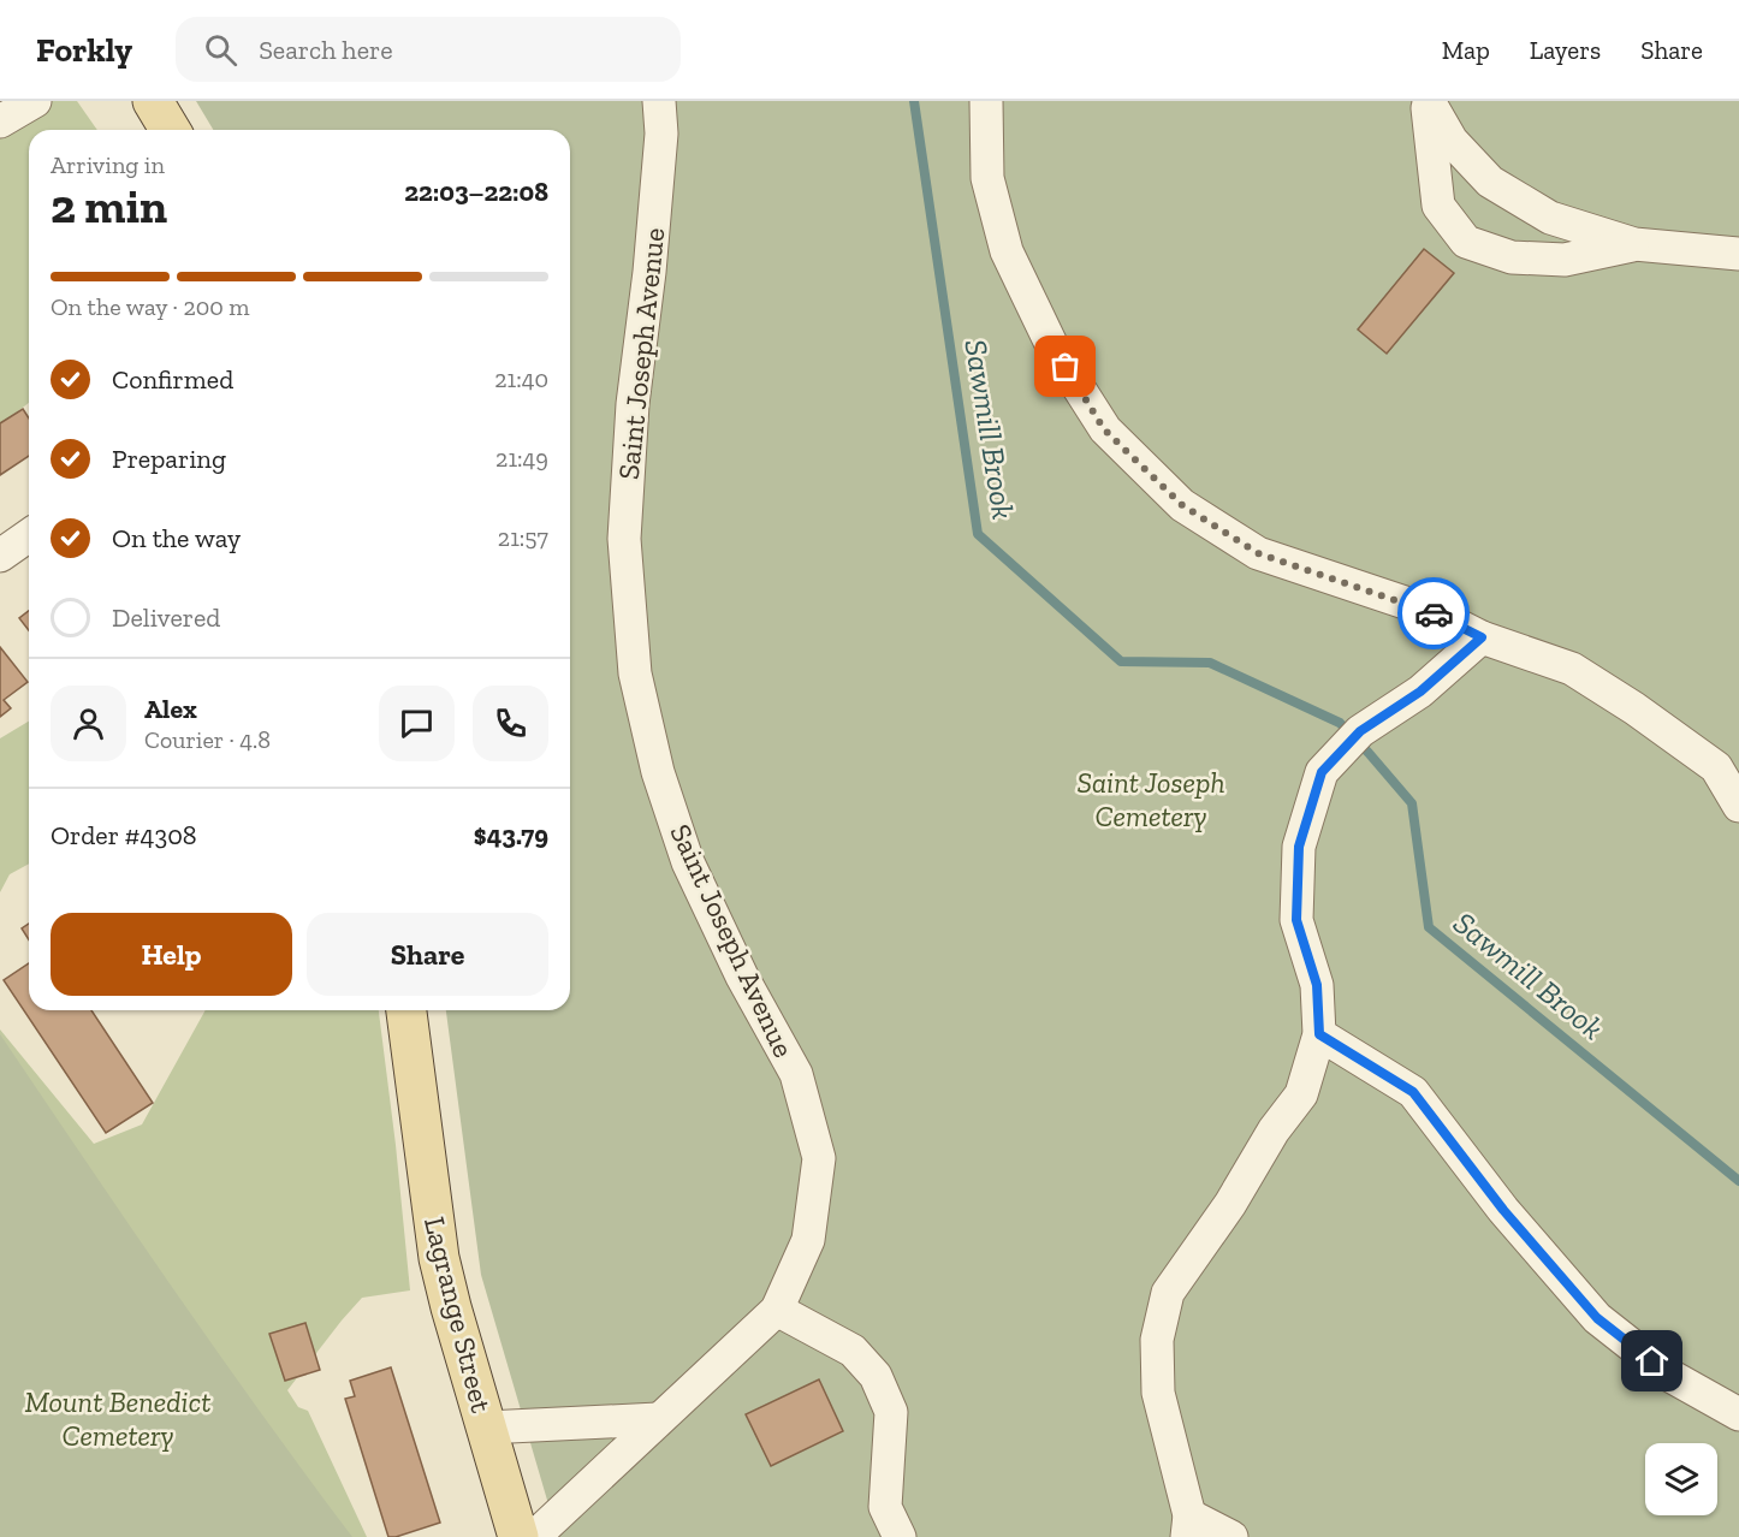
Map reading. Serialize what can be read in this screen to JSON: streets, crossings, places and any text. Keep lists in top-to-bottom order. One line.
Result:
{"streets":{"main road":["Lagrange Street"],"street":["Saint Joseph Avenue"]},"water":["Sawmill Brook"],"parks":["Saint Joseph Cemetery","Mount Benedict Cemetery"],"page":{"header":"Forkly","search":"Search here","nav":["Map","Layers","Share"],"heading":["2 min","Arriving in","22:03–22:08"],"panel":["Alex","Courier · 4.8","Order #4308","$43.79"],"bar":"On the way · 200 m","list":[["Confirmed","21:40"],["Preparing","21:49"],["On the way","21:57"],"Delivered"],"buttons":["Help","Share"]}}
